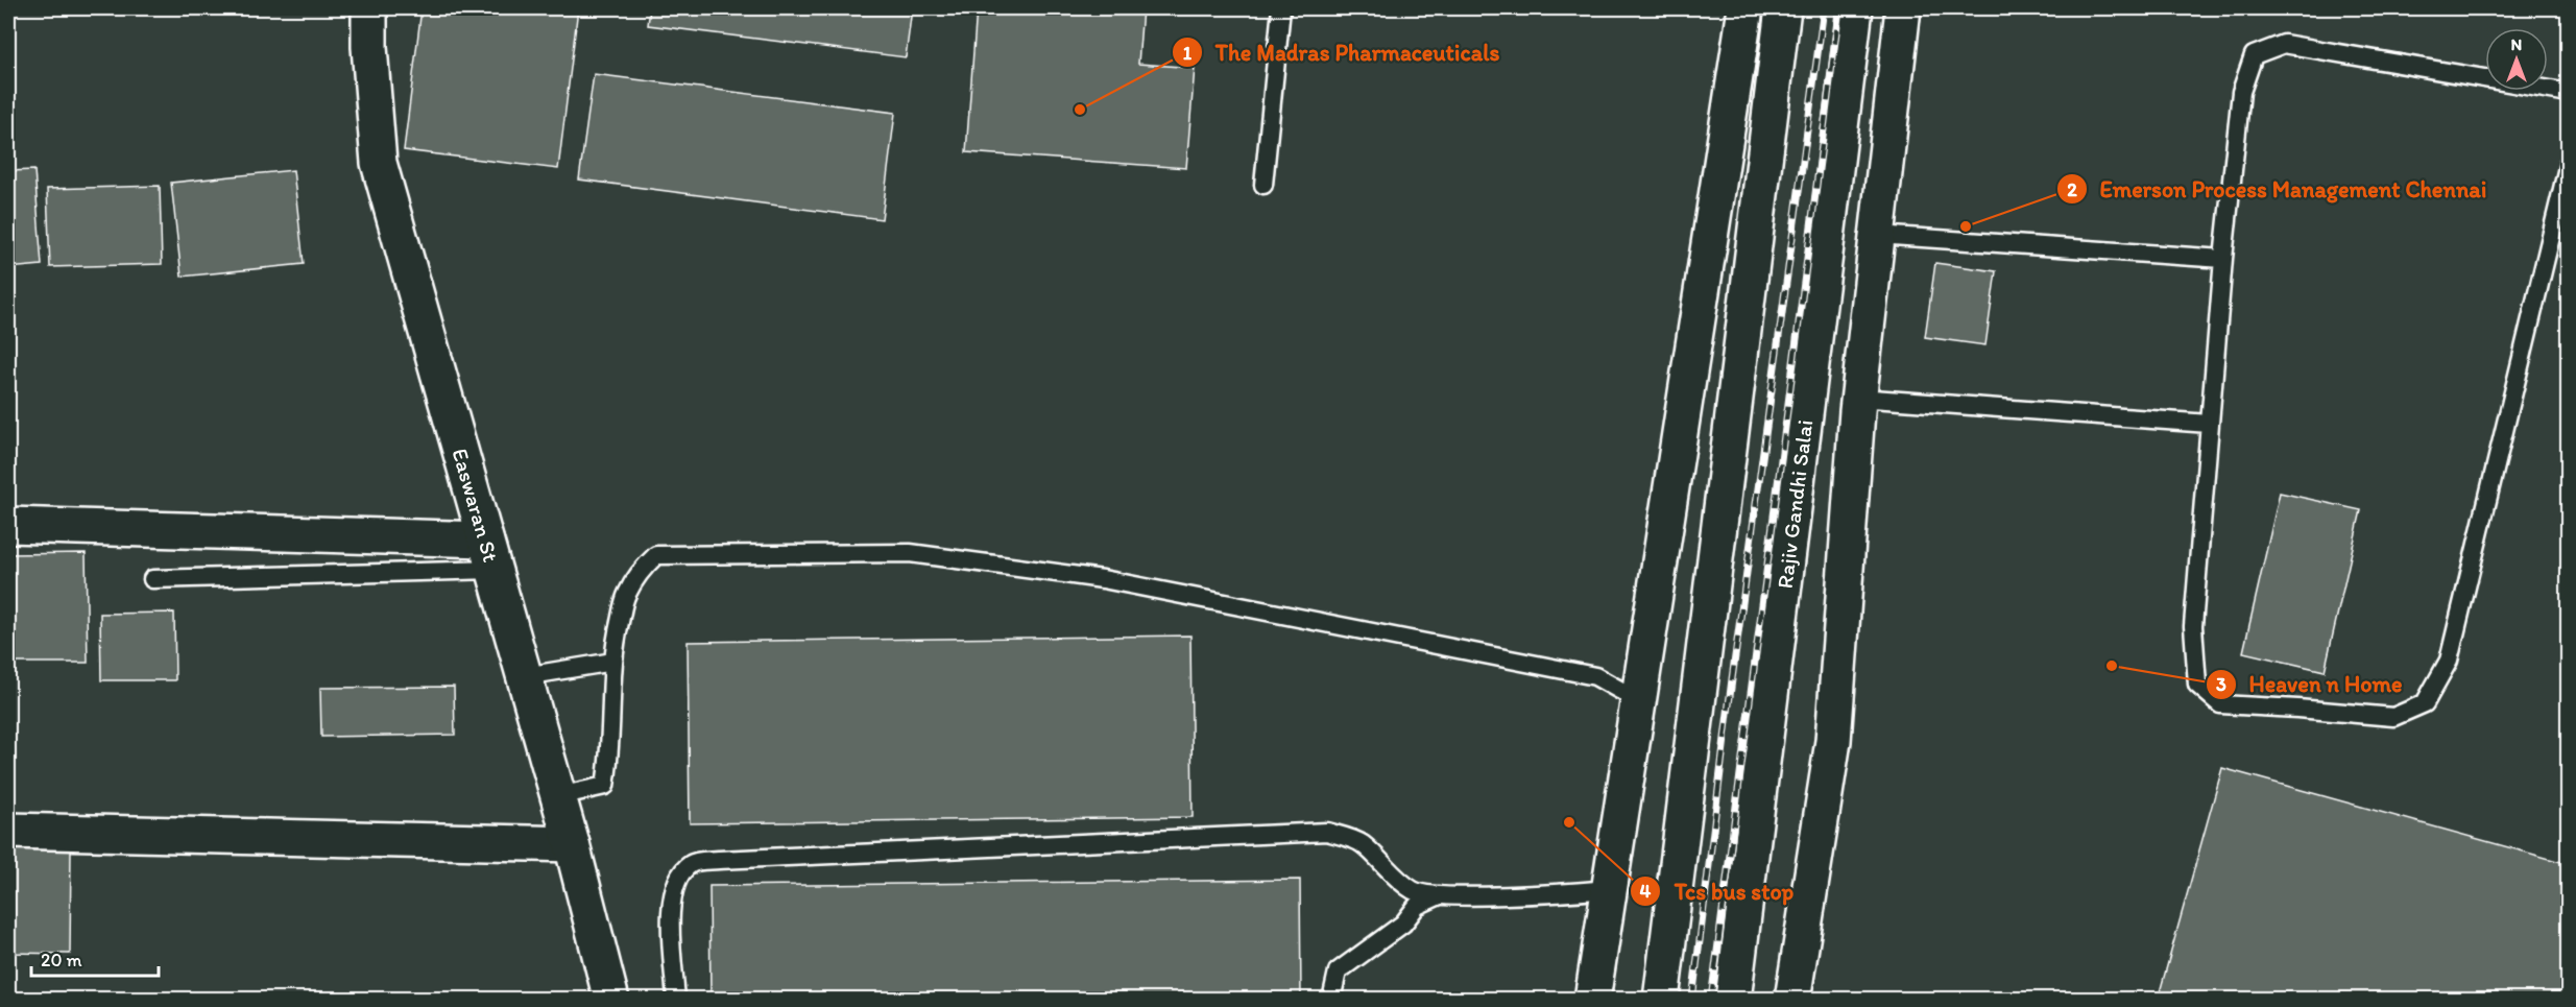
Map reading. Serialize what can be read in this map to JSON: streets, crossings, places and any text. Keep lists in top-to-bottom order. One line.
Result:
{"streets":{"street":["Rajiv Gandhi Salai","Easwaran St"]},"places":["The Madras Pharmaceuticals","Emerson Process Management Chennai","Heaven n Home","Tcs bus stop"],"scale_bar":"20 m","north":"top"}
